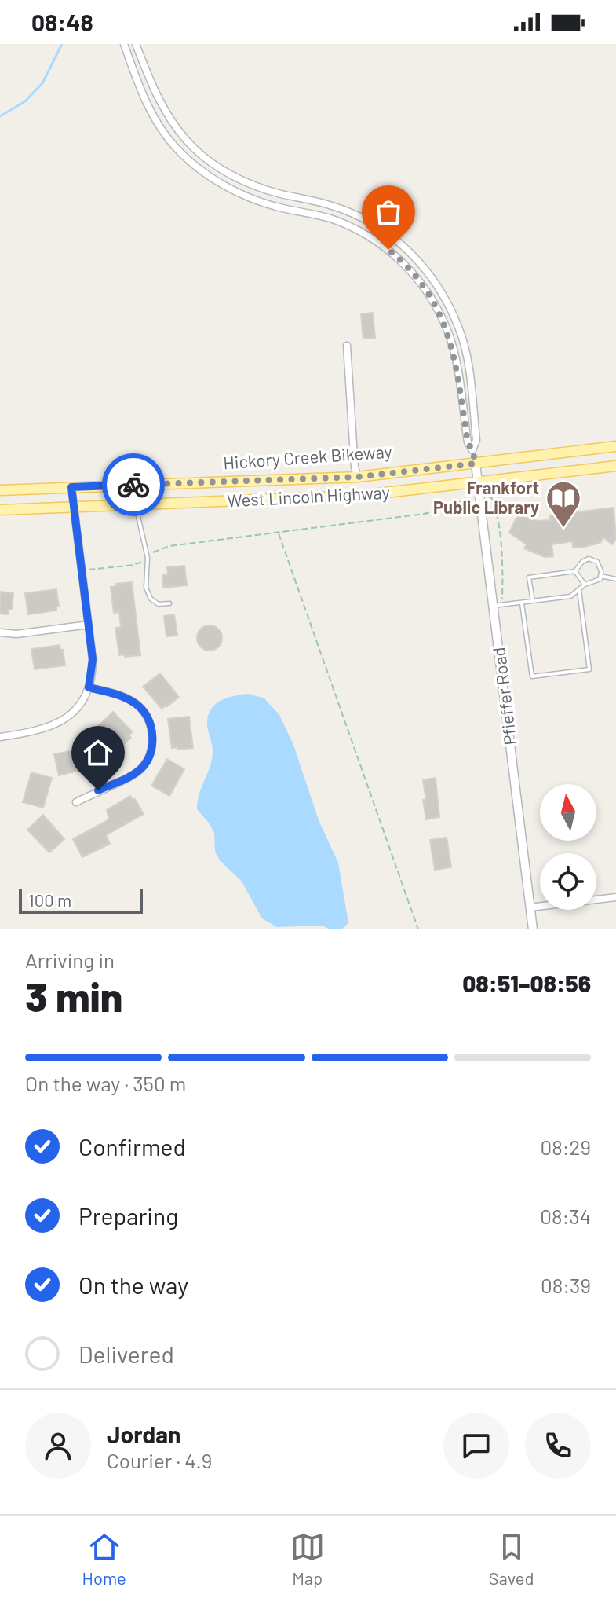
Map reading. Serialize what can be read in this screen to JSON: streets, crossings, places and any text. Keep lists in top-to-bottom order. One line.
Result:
{"streets":{"main road":["West Lincoln Highway"],"street":["Pfieffer Road"]},"crossings":[["West Lincoln Highway","Pfieffer Road"]],"places":{"library":["Frankfort Public Library"]},"scale_bar":"100 m","north":"top","page":{"status":"08:48","scale":"100 m","heading":["3 min","Arriving in","08:51–08:56"],"panel":["Jordan","Courier · 4.9"],"bar":"On the way · 350 m","list":[["Confirmed","08:29"],["Preparing","08:34"],["On the way","08:39"],"Delivered"],"tabs":["Home","Map","Saved"]}}
